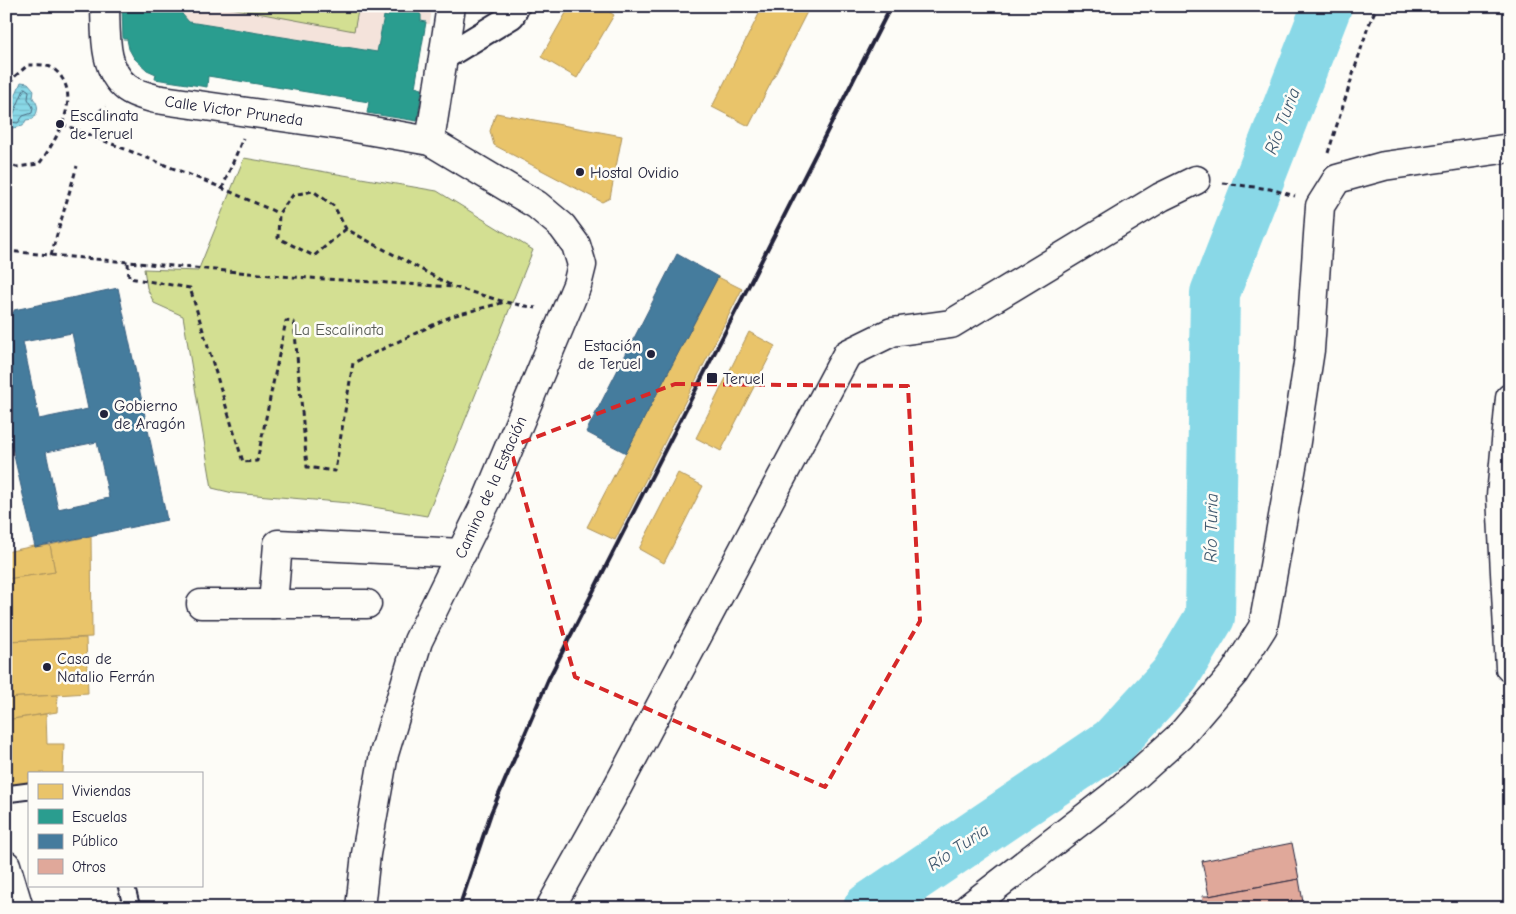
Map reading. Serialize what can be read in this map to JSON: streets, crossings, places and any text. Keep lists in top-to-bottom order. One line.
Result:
{"streets":{"main road":["Calle Victor Pruneda","Camino de la Estación"]},"crossings":[["Calle Victor Pruneda","Camino de la Estación"]],"water":["Río Turia"],"parks":["La Escalinata"],"places":{"other":["Escalinata de Teruel","Hostal Ovidio","Estación de Teruel","Gobierno de Aragón","Casa de Natalio Ferrán"],"transit":["Teruel"]},"legend":["Viviendas","Escuelas","Público","Otros"]}
